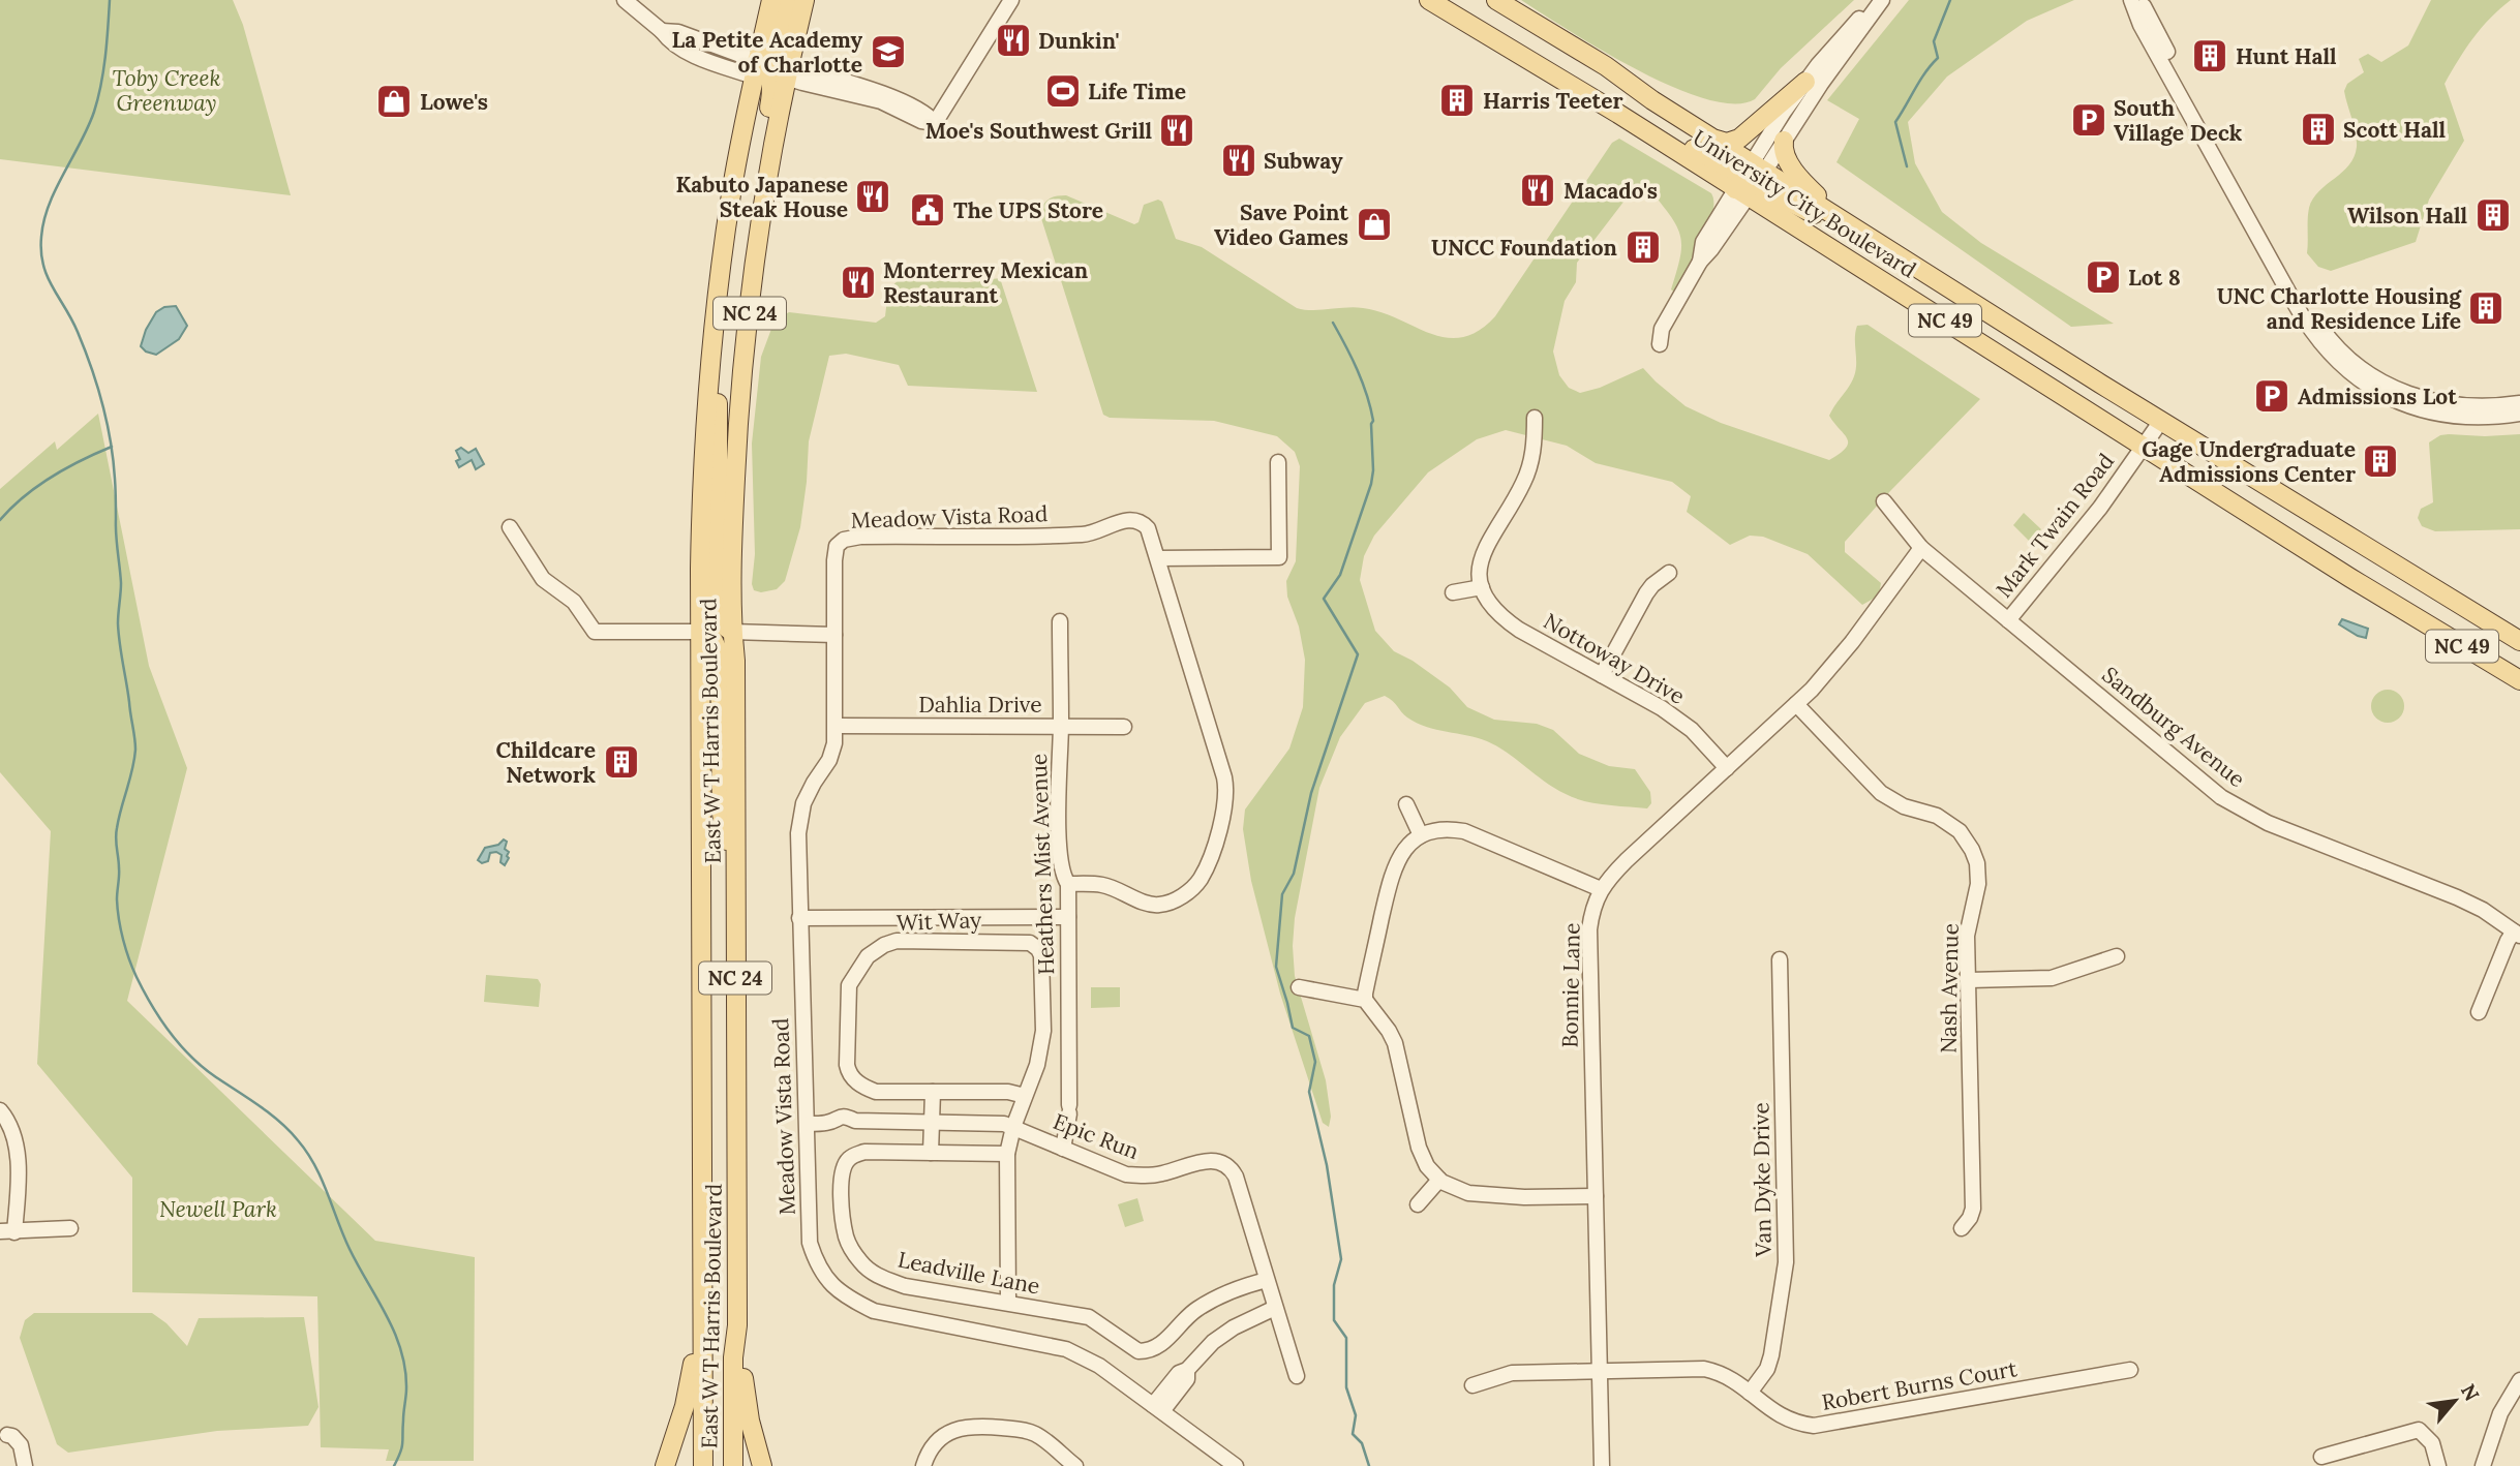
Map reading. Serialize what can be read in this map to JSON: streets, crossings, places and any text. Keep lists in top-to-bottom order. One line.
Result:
{"streets":{"main road":["University City Boulevard","NC 24","NC 49","East W T Harris Boulevard"],"street":["Meadow Vista Road","Mark Twain Road","Nottoway Drive","Dahlia Drive","Sandburg Avenue","Heathers Mist Avenue","Wit Way","Bonnie Lane","Nash Avenue","Epic Run","Van Dyke Drive","Leadville Lane","Robert Burns Court"]},"crossings":[["University City Boulevard","Mark Twain Road"],["Meadow Vista Road","Dahlia Drive"],["Meadow Vista Road","Heathers Mist Avenue"],["Meadow Vista Road","Epic Run"],["Mark Twain Road","Sandburg Avenue"],["Nottoway Drive","Bonnie Lane"],["Dahlia Drive","Heathers Mist Avenue"],["Sandburg Avenue","Bonnie Lane"],["Heathers Mist Avenue","Epic Run"],["Wit Way","Epic Run"],["Wit Way","Leadville Lane"],["Bonnie Lane","Nash Avenue"],["Bonnie Lane","Robert Burns Court"],["Epic Run","Leadville Lane"],["Van Dyke Drive","Robert Burns Court"]],"parks":["Toby Creek Greenway","Newell Park"],"places":{"restaurant":["Dunkin'","Moe's Southwest Grill","Subway","Macado's","Kabuto Japanese Steak House","Monterrey Mexican Restaurant"],"school or university":["La Petite Academy of Charlotte"],"building":["Hunt Hall","Harris Teeter","Scott Hall","Wilson Hall","UNCC Foundation","UNC Charlotte Housing and Residence Life","Gage Undergraduate Admissions Center","Childcare Network"],"sports":["Life Time"],"shop":["Lowe's","Save Point Video Games"],"parking":["South Village Deck","Lot 8","Admissions Lot"],"public building":["The UPS Store"]},"north":"top right"}
